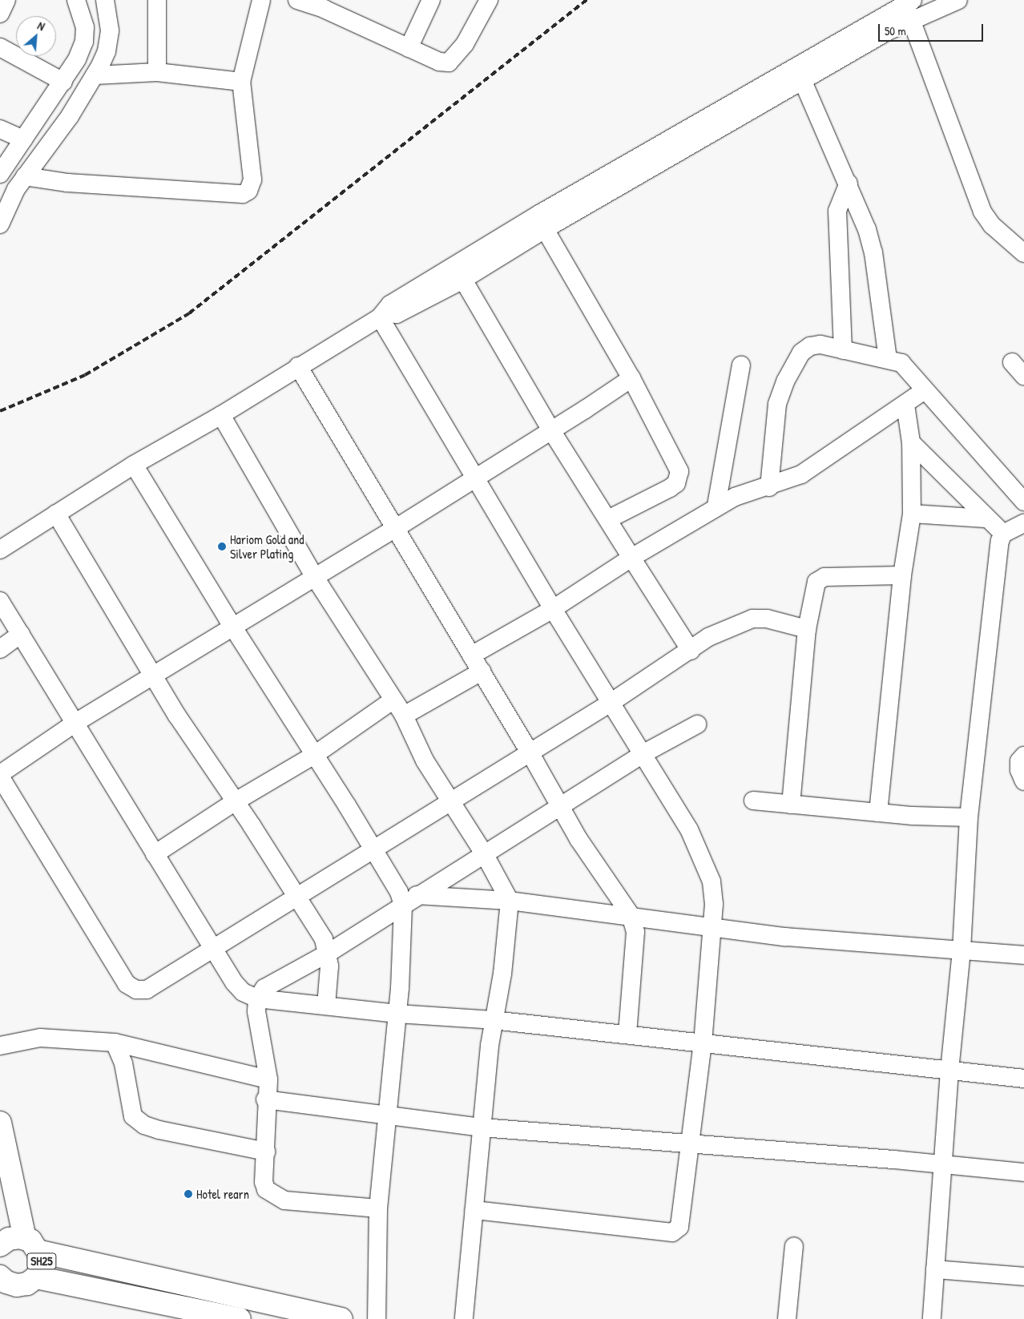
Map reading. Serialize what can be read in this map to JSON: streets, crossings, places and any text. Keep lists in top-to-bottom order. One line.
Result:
{"streets":{"main road":["SH25"]},"places":["Hariom Gold and Silver Plating","Hotel rearn"],"scale_bar":"50 m","north":"top right"}
